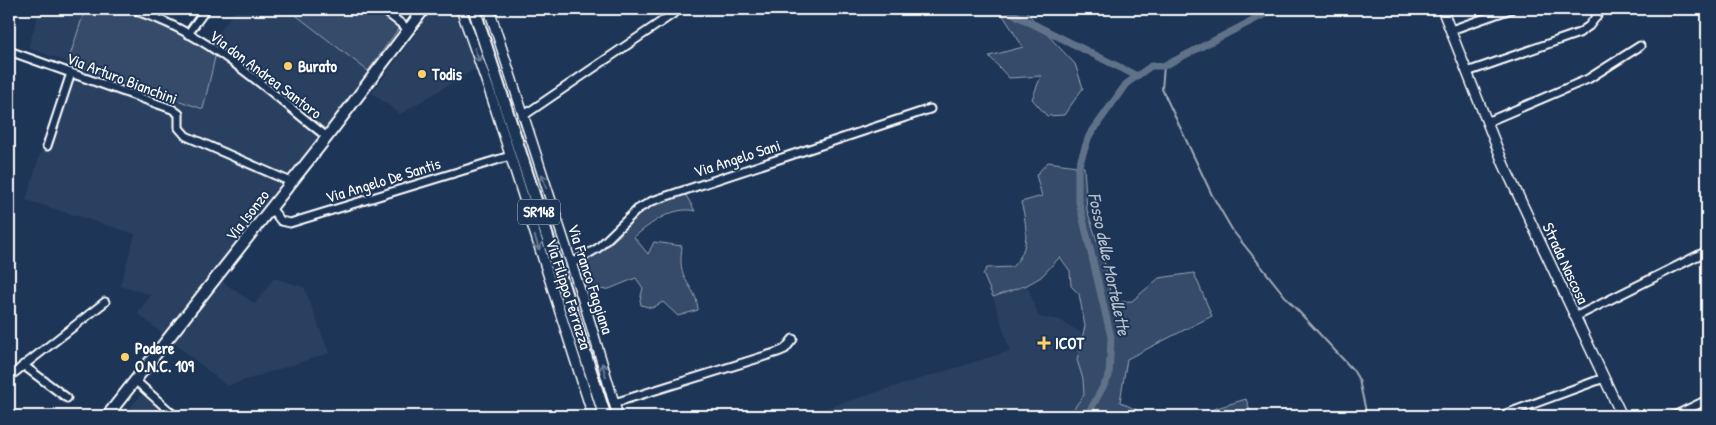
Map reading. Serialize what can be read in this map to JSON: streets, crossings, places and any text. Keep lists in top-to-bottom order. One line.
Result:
{"streets":{"main road":["SR148","Via Isonzo"],"street":["Via don Andrea Santoro","Via Arturo Bianchini","Via Angelo Sani","Via Angelo De Santis","Strada Nascosa","Via Franco Faggiana","Via Filippo Ferrazza"]},"crossings":[["Via don Andrea Santoro","Via Isonzo"],["Via Arturo Bianchini","Via Isonzo"],["Via Angelo Sani","Via Franco Faggiana"],["Via Angelo De Santis","Via Isonzo"],["Via Angelo De Santis","Via Filippo Ferrazza"]],"one_way":["Via Franco Faggiana","Via Filippo Ferrazza"],"water":["Fosso delle Mortellette"],"places":{"other":["Burato","Todis","Podere O.N.C. 109"],"health":["ICOT"]}}
